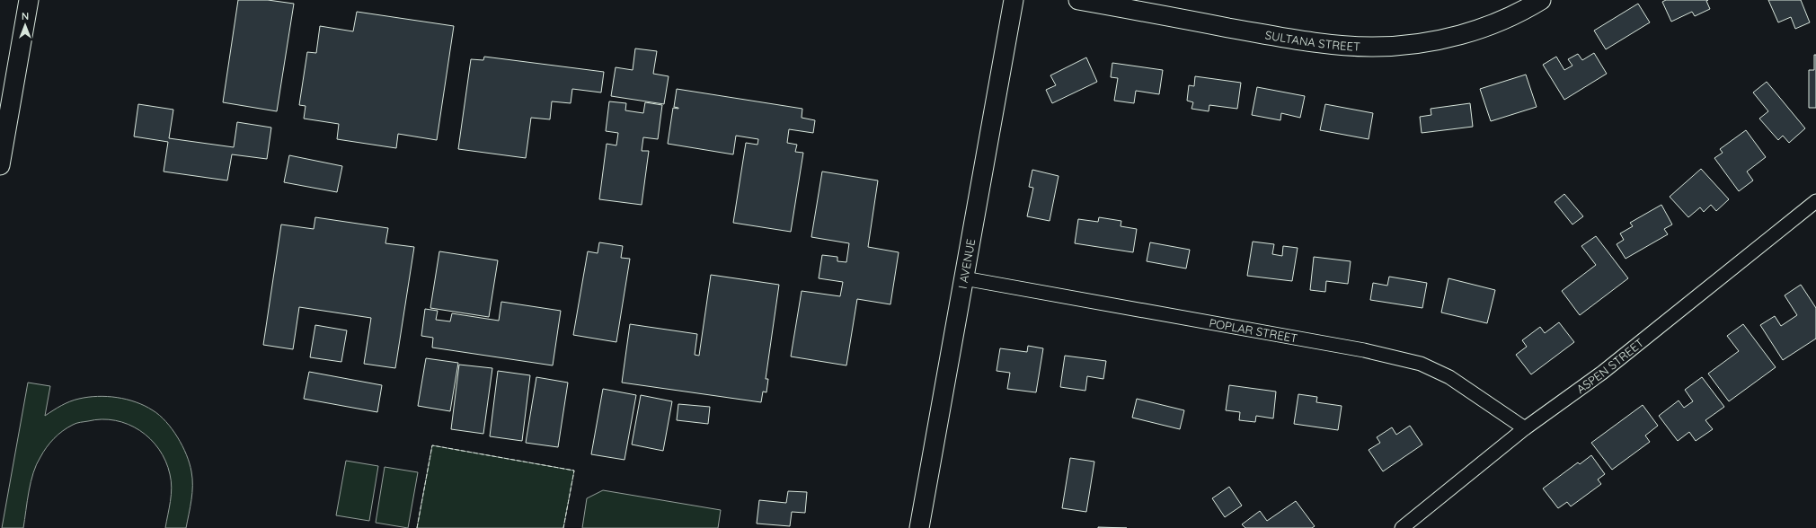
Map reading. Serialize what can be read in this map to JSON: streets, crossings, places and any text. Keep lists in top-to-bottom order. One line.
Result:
{"streets":{"street":["SULTANA STREET","I AVENUE","POPLAR STREET","ASPEN STREET"]},"crossings":[["I AVENUE","POPLAR STREET"],["POPLAR STREET","ASPEN STREET"]],"north":"top"}
